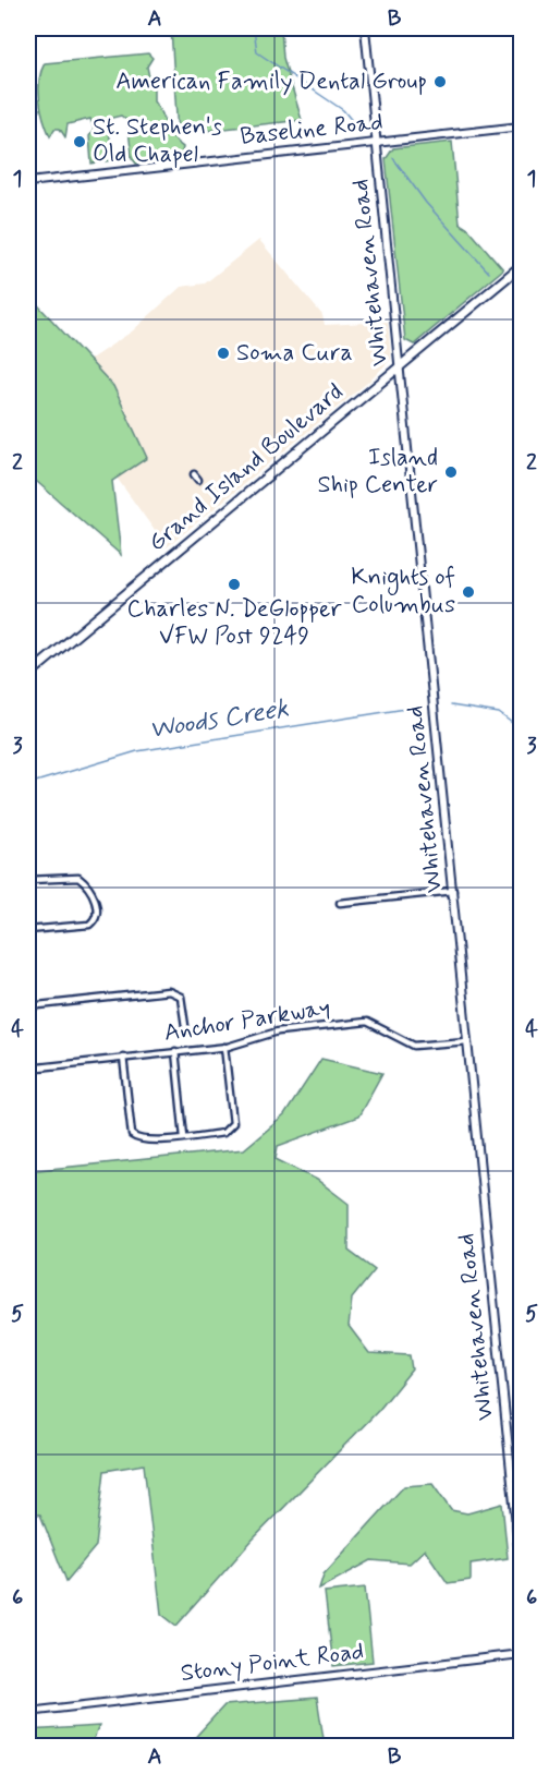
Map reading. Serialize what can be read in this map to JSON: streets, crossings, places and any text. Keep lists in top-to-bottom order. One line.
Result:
{"streets":{"main road":["Grand Island Boulevard"],"street":["Baseline Road","Whitehaven Road","Anchor Parkway","Stony Point Road"]},"crossings":[["Baseline Road","Whitehaven Road"],["Whitehaven Road","Grand Island Boulevard"],["Whitehaven Road","Anchor Parkway"]],"water":["Woods Creek"],"places":["American Family Dental Group","St. Stephen's Old Chapel","Soma Cura","Island Ship Center","Charles N. DeGlopper VFW Post 9249","Knights of Columbus"],"grid":{"columns":["A","B"],"rows":["1","2","3","4","5","6"]}}
